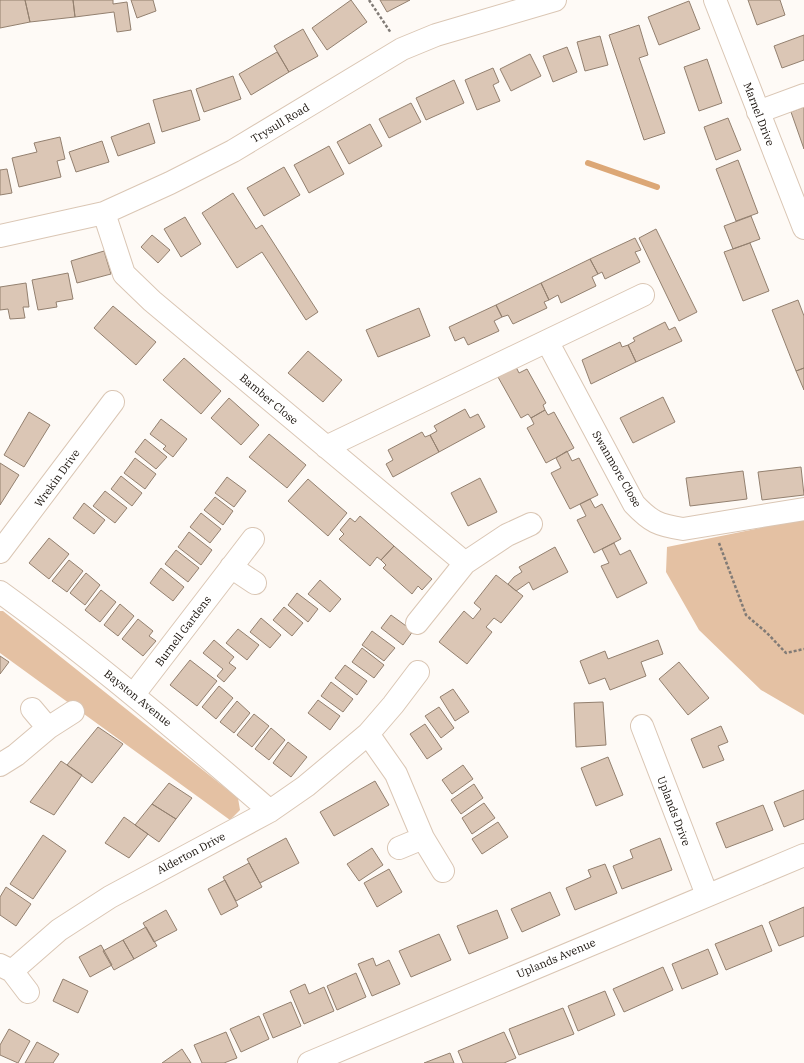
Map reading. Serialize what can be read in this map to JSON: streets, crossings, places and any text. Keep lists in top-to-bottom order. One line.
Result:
{"streets":{"street":["Marnel Drive","Trysull Road","Bamber Close","Swanmore Close","Wrekin Drive","Burnell Gardens","Bayston Avenue","Uplands Drive","Alderton Drive","Uplands Avenue"]},"crossings":[["Trysull Road","Bamber Close"],["Burnell Gardens","Bayston Avenue"],["Bayston Avenue","Alderton Drive"],["Uplands Drive","Uplands Avenue"]]}
